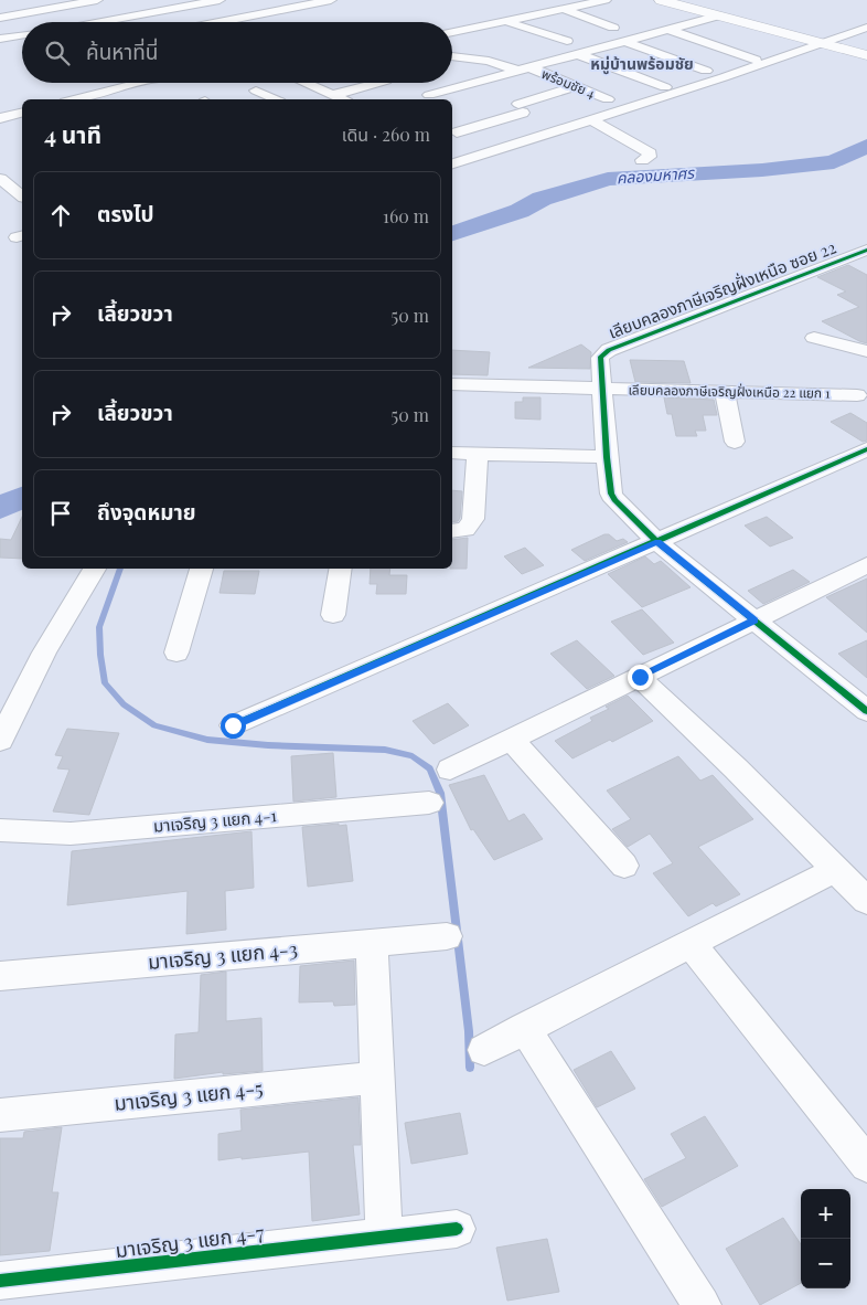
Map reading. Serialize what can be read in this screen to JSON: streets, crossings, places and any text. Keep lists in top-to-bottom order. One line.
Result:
{"streets":{"street":["พร้อมชัย 4","เลียบคลองภาษีเจริญฝั่งเหนือ ซอย 22","เลียบคลองภาษีเจริญฝั่งเหนือ 22 แยก 1","มาเจริญ 3 แยก 4-1","มาเจริญ 3 แยก 4-3","มาเจริญ 3 แยก 4-5","มาเจริญ 3 แยก 4-7"]},"crossings":[["เลียบคลองภาษีเจริญฝั่งเหนือ ซอย 22","เลียบคลองภาษีเจริญฝั่งเหนือ 22 แยก 1"]],"districts":["หมู่บ้านพร้อมชัย"],"water":["คลองมหาศร"],"page":{"search":"ค้นหาที่นี่","heading":["4 นาที","เดิน · 260 m"],"list":[["ตรงไป","160 m"],["เลี้ยวขวา","50 m"],["เลี้ยวขวา","50 m"],"ถึงจุดหมาย"],"map_buttons":["+","−"]}}
